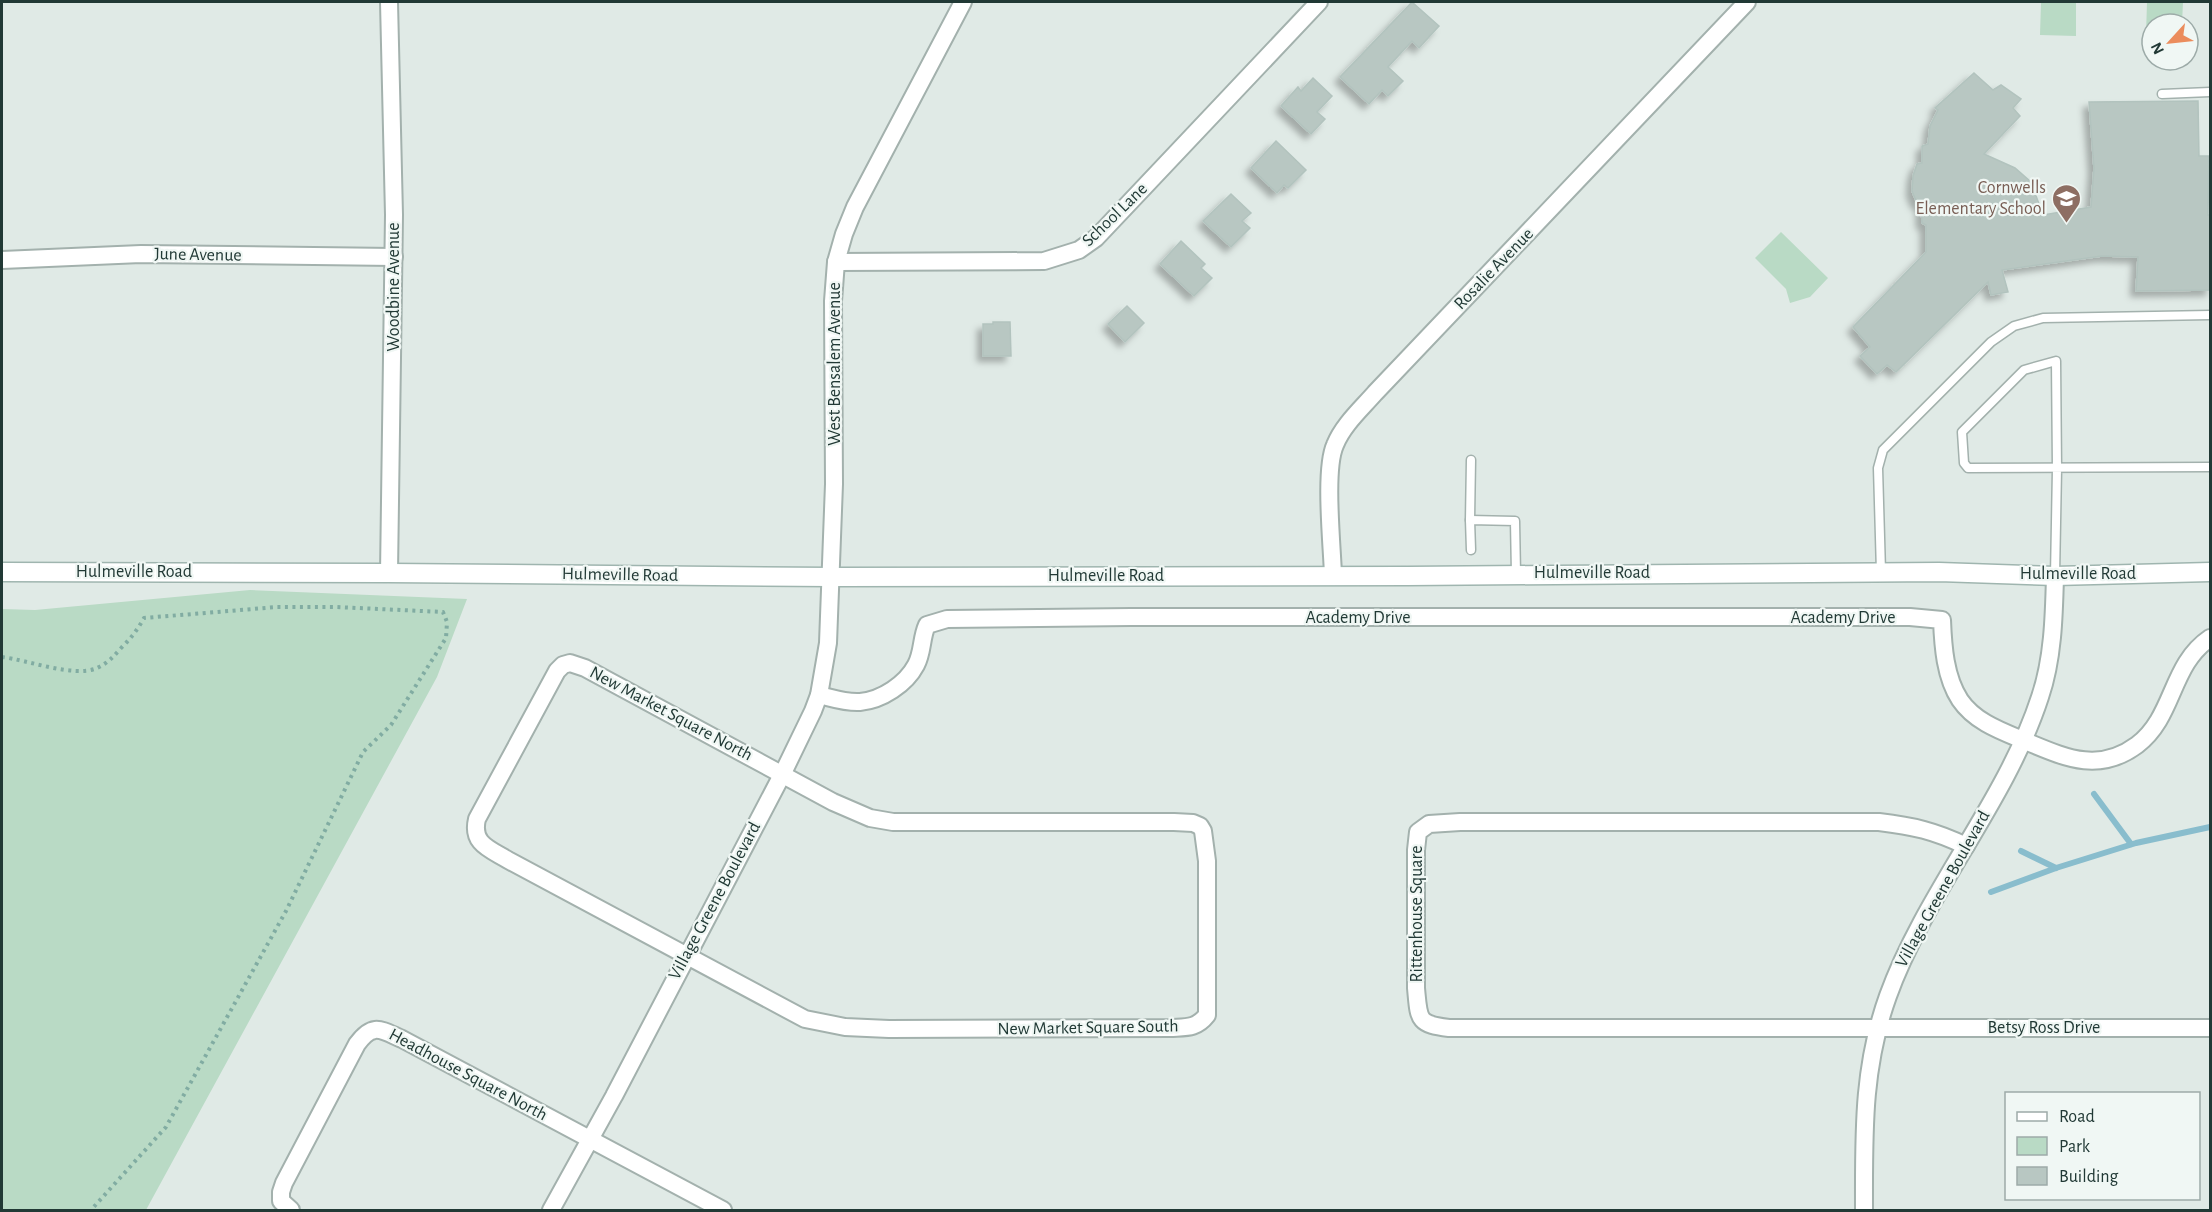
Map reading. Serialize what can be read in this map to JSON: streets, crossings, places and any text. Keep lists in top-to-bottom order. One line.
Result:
{"streets":{"main road":["Hulmeville Road"],"street":["School Lane","June Avenue","Rosalie Avenue","Woodbine Avenue","West Bensalem Avenue","Academy Drive","New Market Square North","Village Greene Boulevard","Rittenhouse Square","New Market Square South","Betsy Ross Drive","Headhouse Square North"]},"crossings":[["School Lane","West Bensalem Avenue"],["June Avenue","Woodbine Avenue"],["Rosalie Avenue","Hulmeville Road"],["Woodbine Avenue","Hulmeville Road"],["West Bensalem Avenue","Hulmeville Road"],["West Bensalem Avenue","Village Greene Boulevard"],["Hulmeville Road","Village Greene Boulevard"],["Academy Drive","Village Greene Boulevard"],["New Market Square North","Village Greene Boulevard"],["New Market Square North","New Market Square South"],["Village Greene Boulevard","Rittenhouse Square"],["Village Greene Boulevard","New Market Square South"],["Village Greene Boulevard","Betsy Ross Drive"],["Village Greene Boulevard","Headhouse Square North"],["Rittenhouse Square","Betsy Ross Drive"]],"places":{"school or university":["Cornwells Elementary School"]},"legend":["Road","Park","Building"],"north":"bottom left"}
